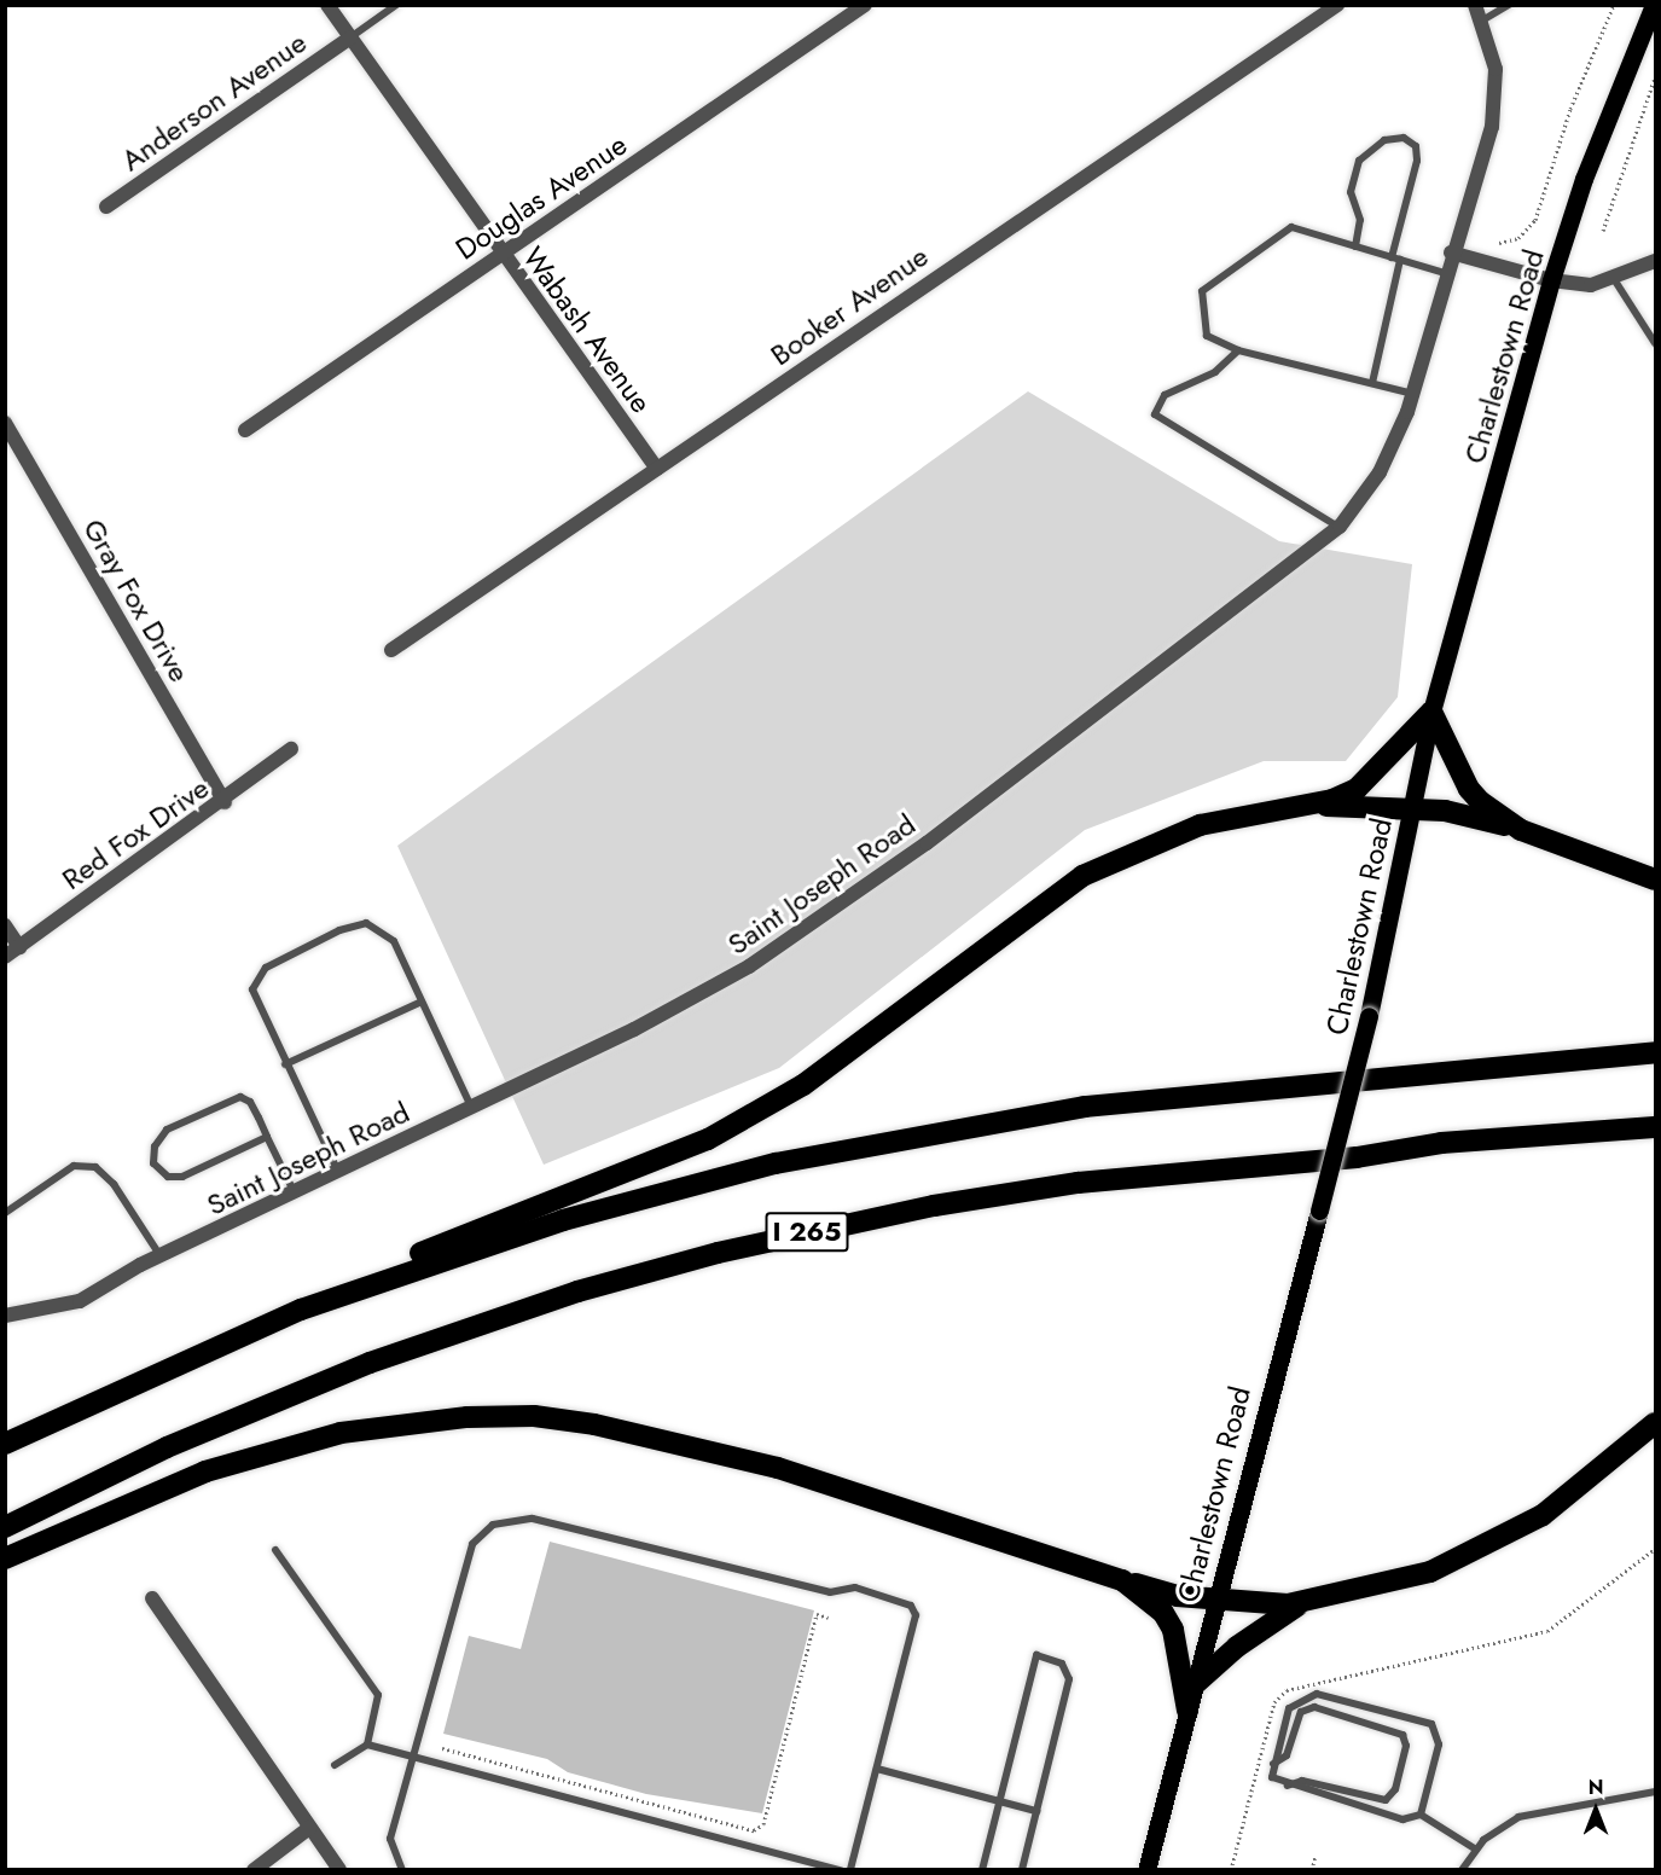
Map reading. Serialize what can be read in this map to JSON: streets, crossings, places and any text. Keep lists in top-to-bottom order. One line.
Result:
{"streets":{"highway":["I 265"],"main road":["Charlestown Road"],"street":["Anderson Avenue","Douglas Avenue","Booker Avenue","Wabash Avenue","Gray Fox Drive","Red Fox Drive","Saint Joseph Road"]},"crossings":[["Anderson Avenue","Wabash Avenue"],["Douglas Avenue","Wabash Avenue"],["Booker Avenue","Wabash Avenue"],["Gray Fox Drive","Red Fox Drive"]],"north":"top"}
